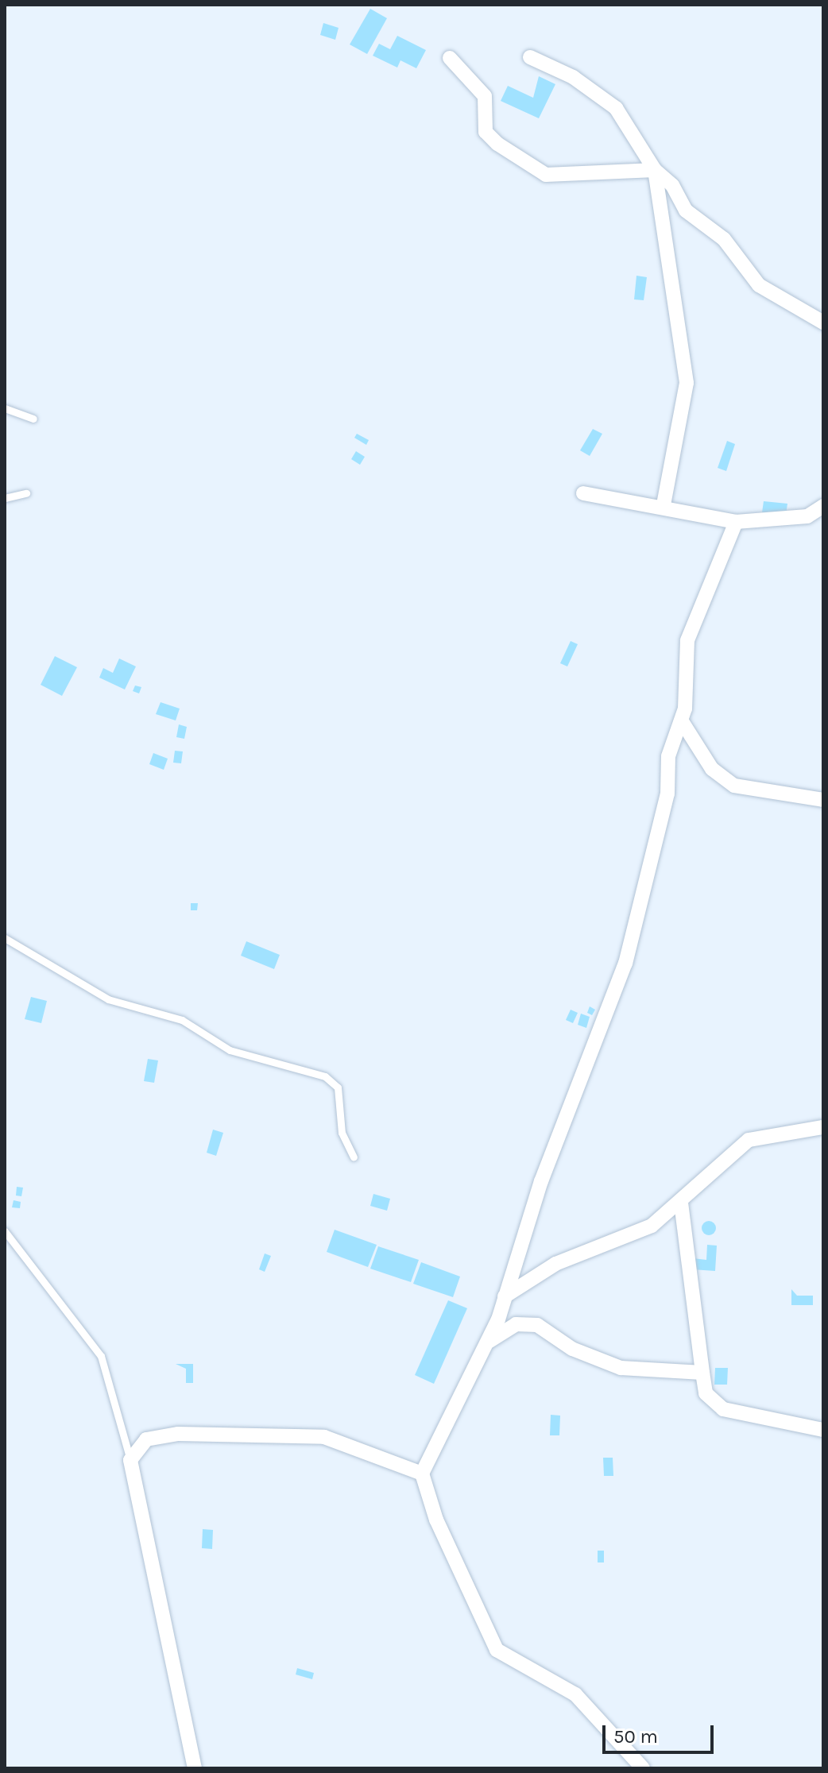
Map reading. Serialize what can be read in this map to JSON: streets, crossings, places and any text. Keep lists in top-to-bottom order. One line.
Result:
{"scale_bar":"50 m"}
